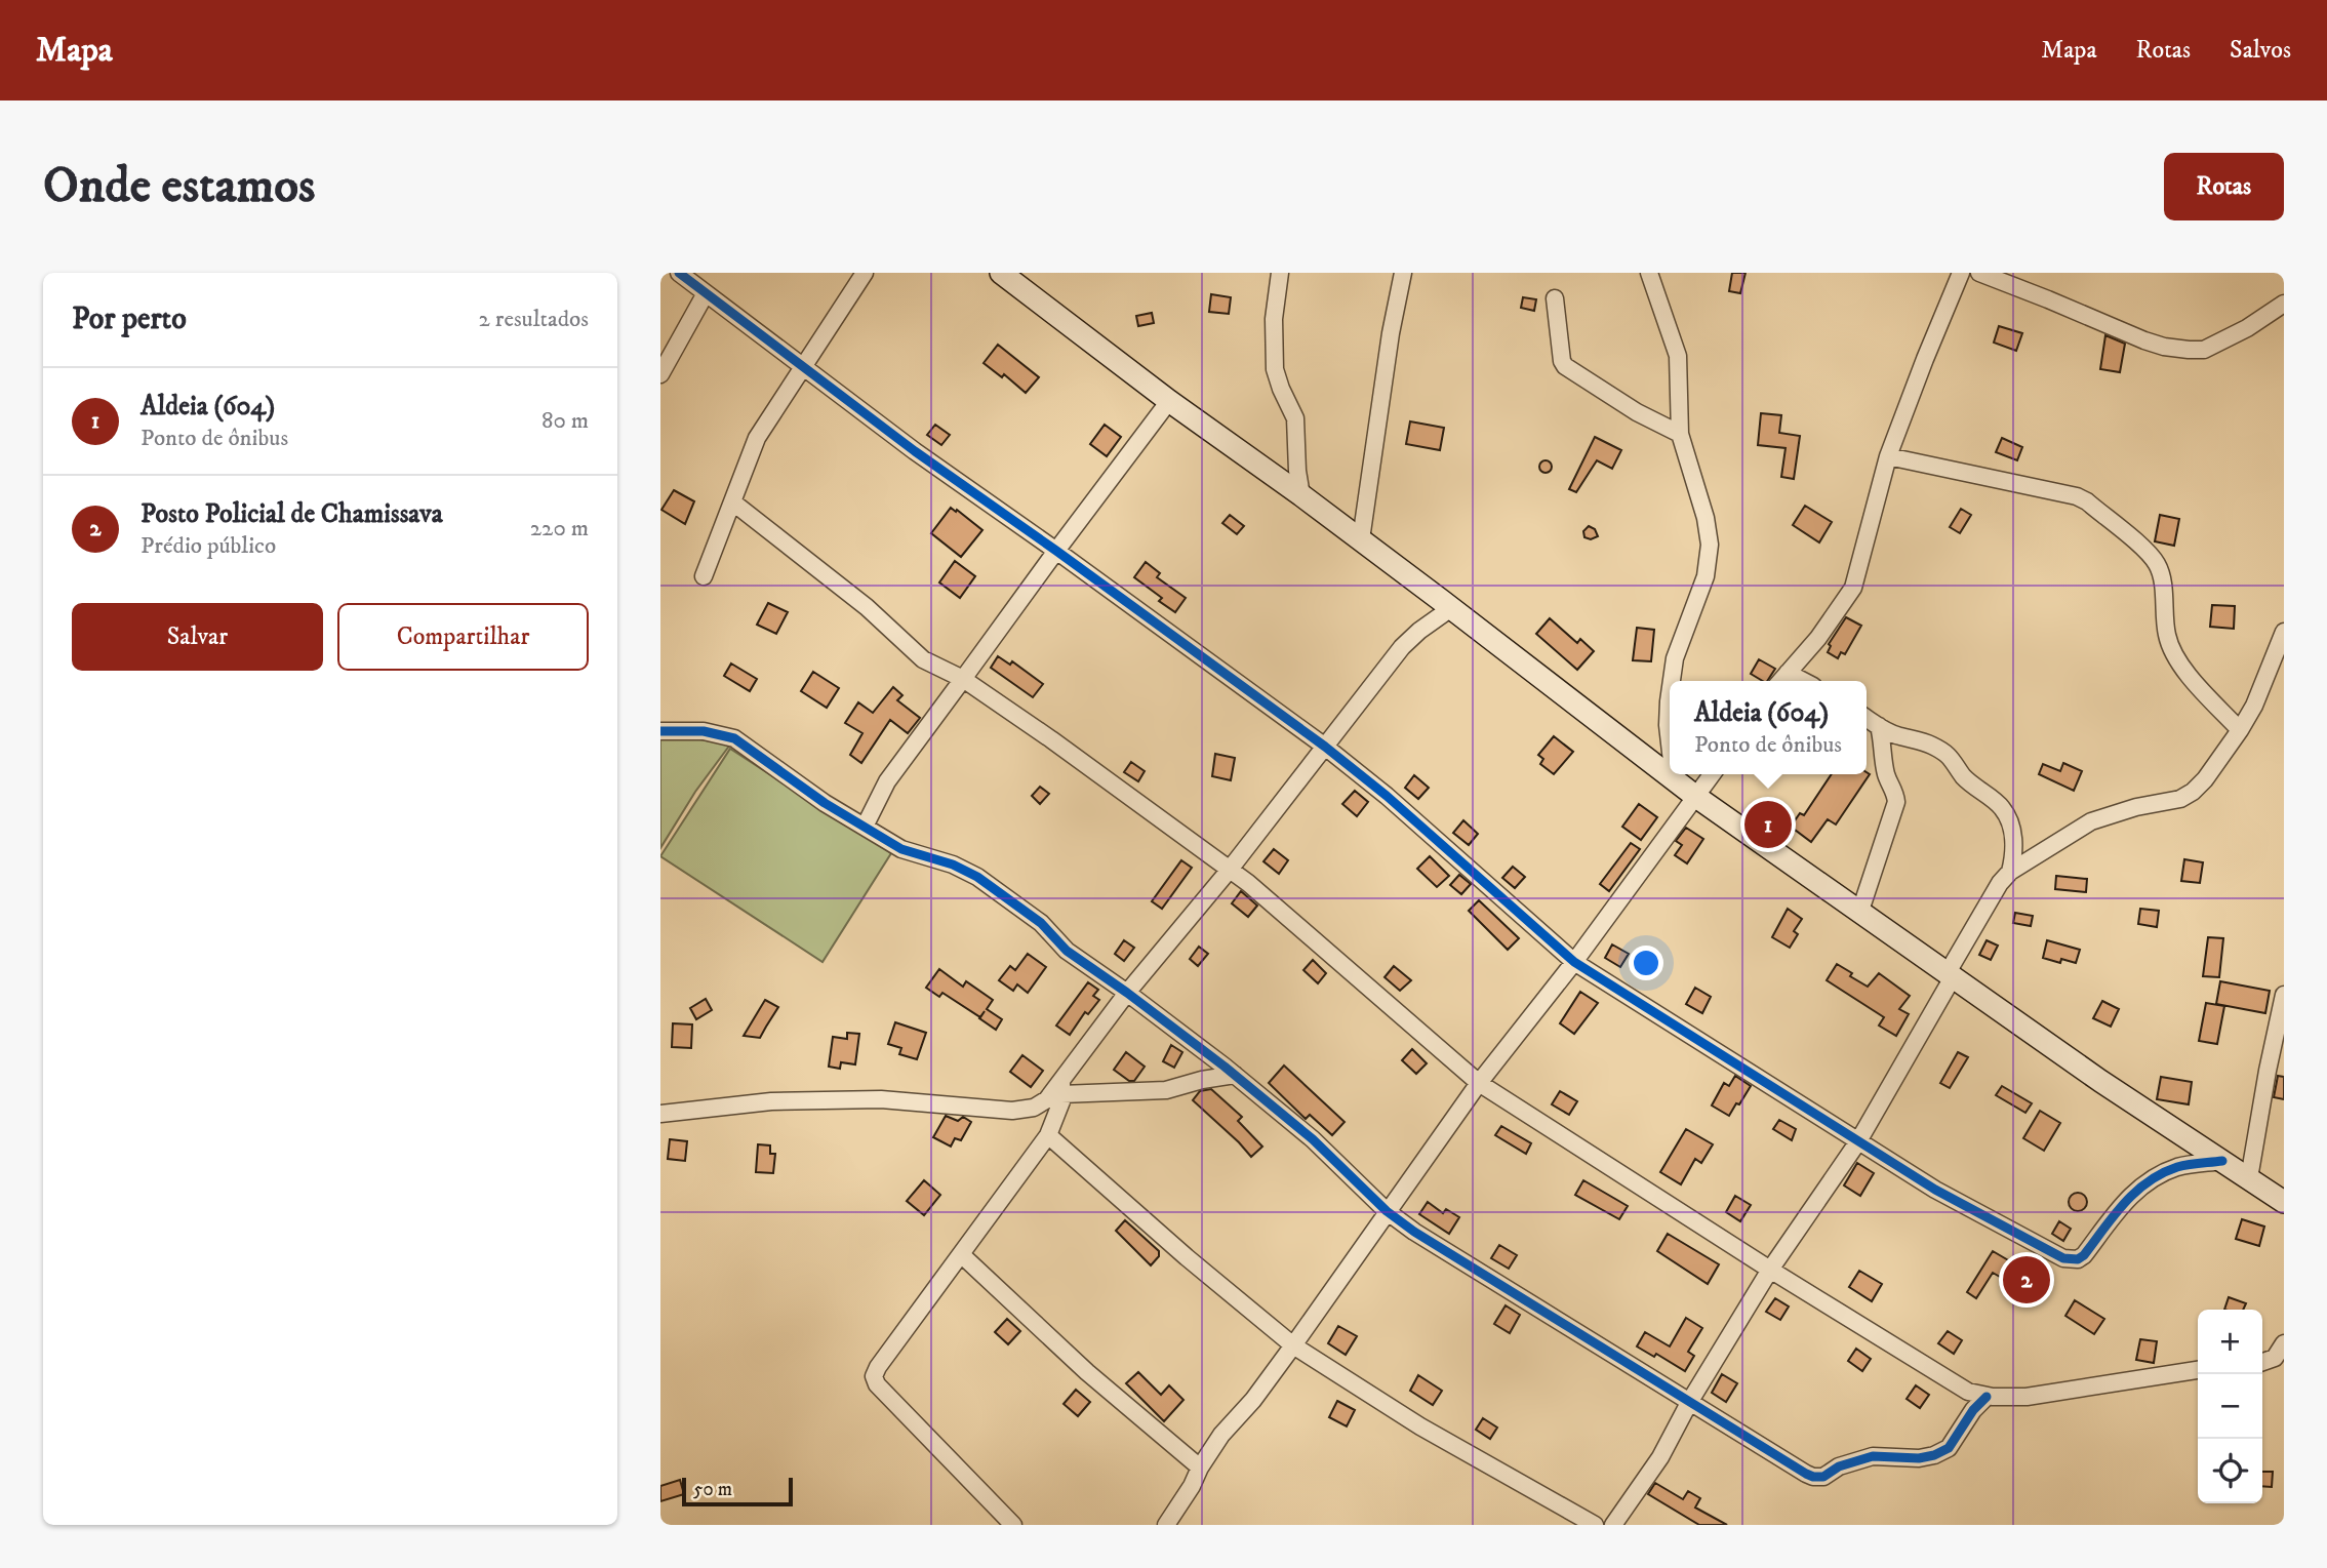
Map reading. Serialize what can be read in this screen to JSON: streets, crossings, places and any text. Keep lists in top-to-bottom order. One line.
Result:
{"scale_bar":"50 m","page":{"header":"Mapa","nav":["Mapa","Rotas","Salvos"],"buttons":["Rotas",["Salvar","Compartilhar"]],"title":"Onde estamos","heading":["Por perto","2 resultados"],"list":[{"mark":"1","name":"Aldeia (604)","note":"Ponto de ônibus","value":"80 m"},{"mark":"2","name":"Posto Policial de Chamissava","note":"Prédio público","value":"220 m"}],"popup":["Aldeia (604)","Ponto de ônibus"],"pins":["1","2"],"map_buttons":["+","−"],"scale":"50 m"}}
